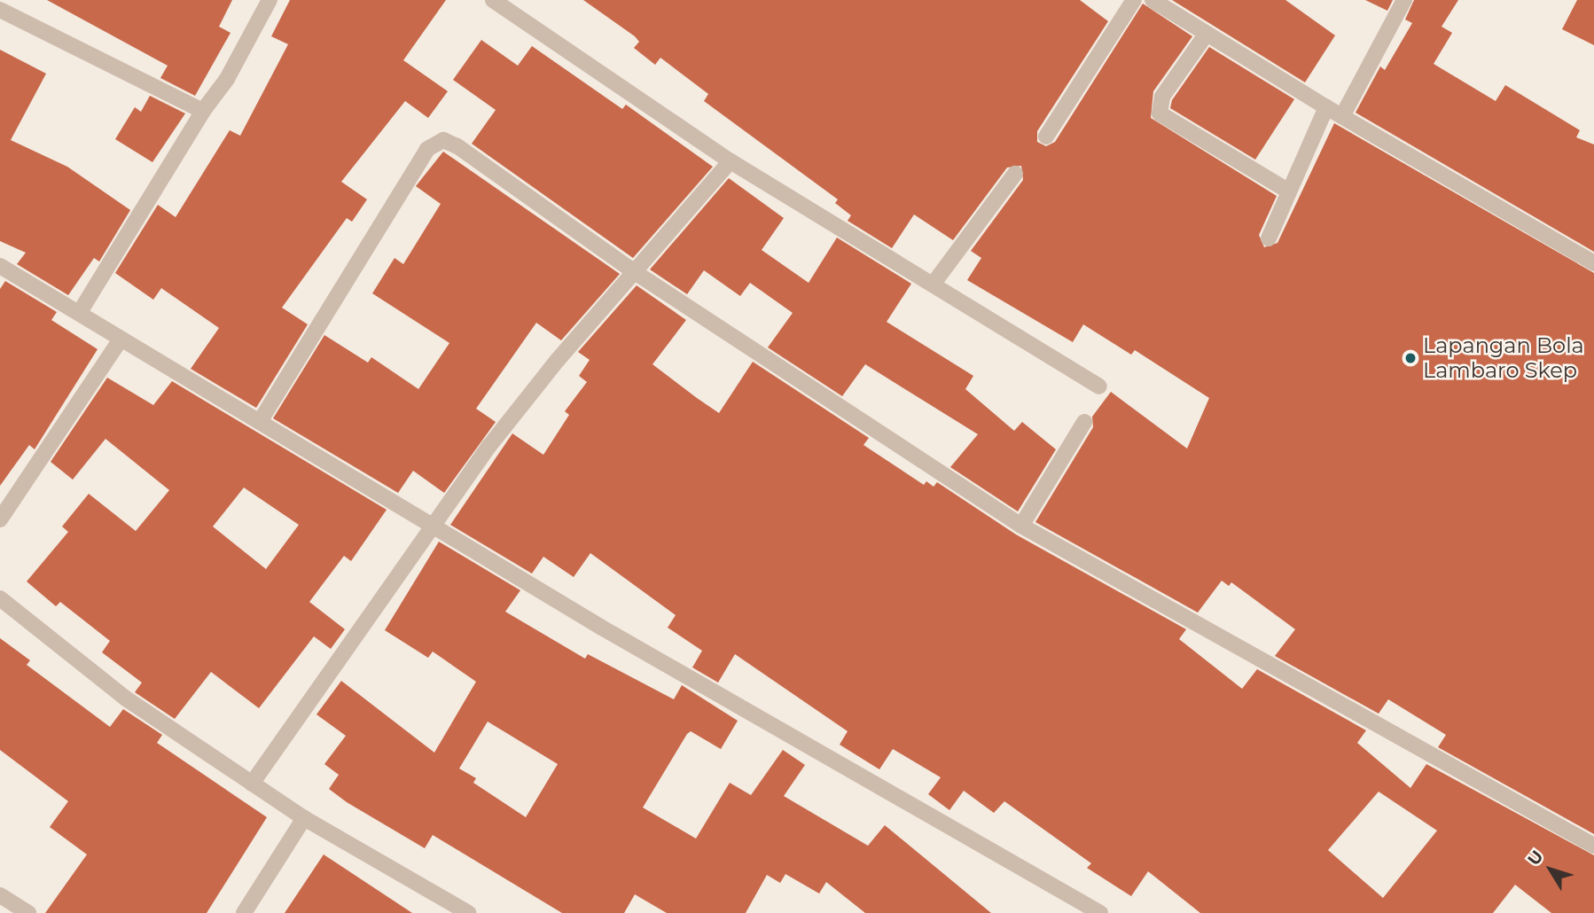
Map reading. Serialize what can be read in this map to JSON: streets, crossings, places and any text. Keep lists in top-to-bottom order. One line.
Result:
{"places":["Lapangan Bola Lambaro Skep"],"north":"top left"}
